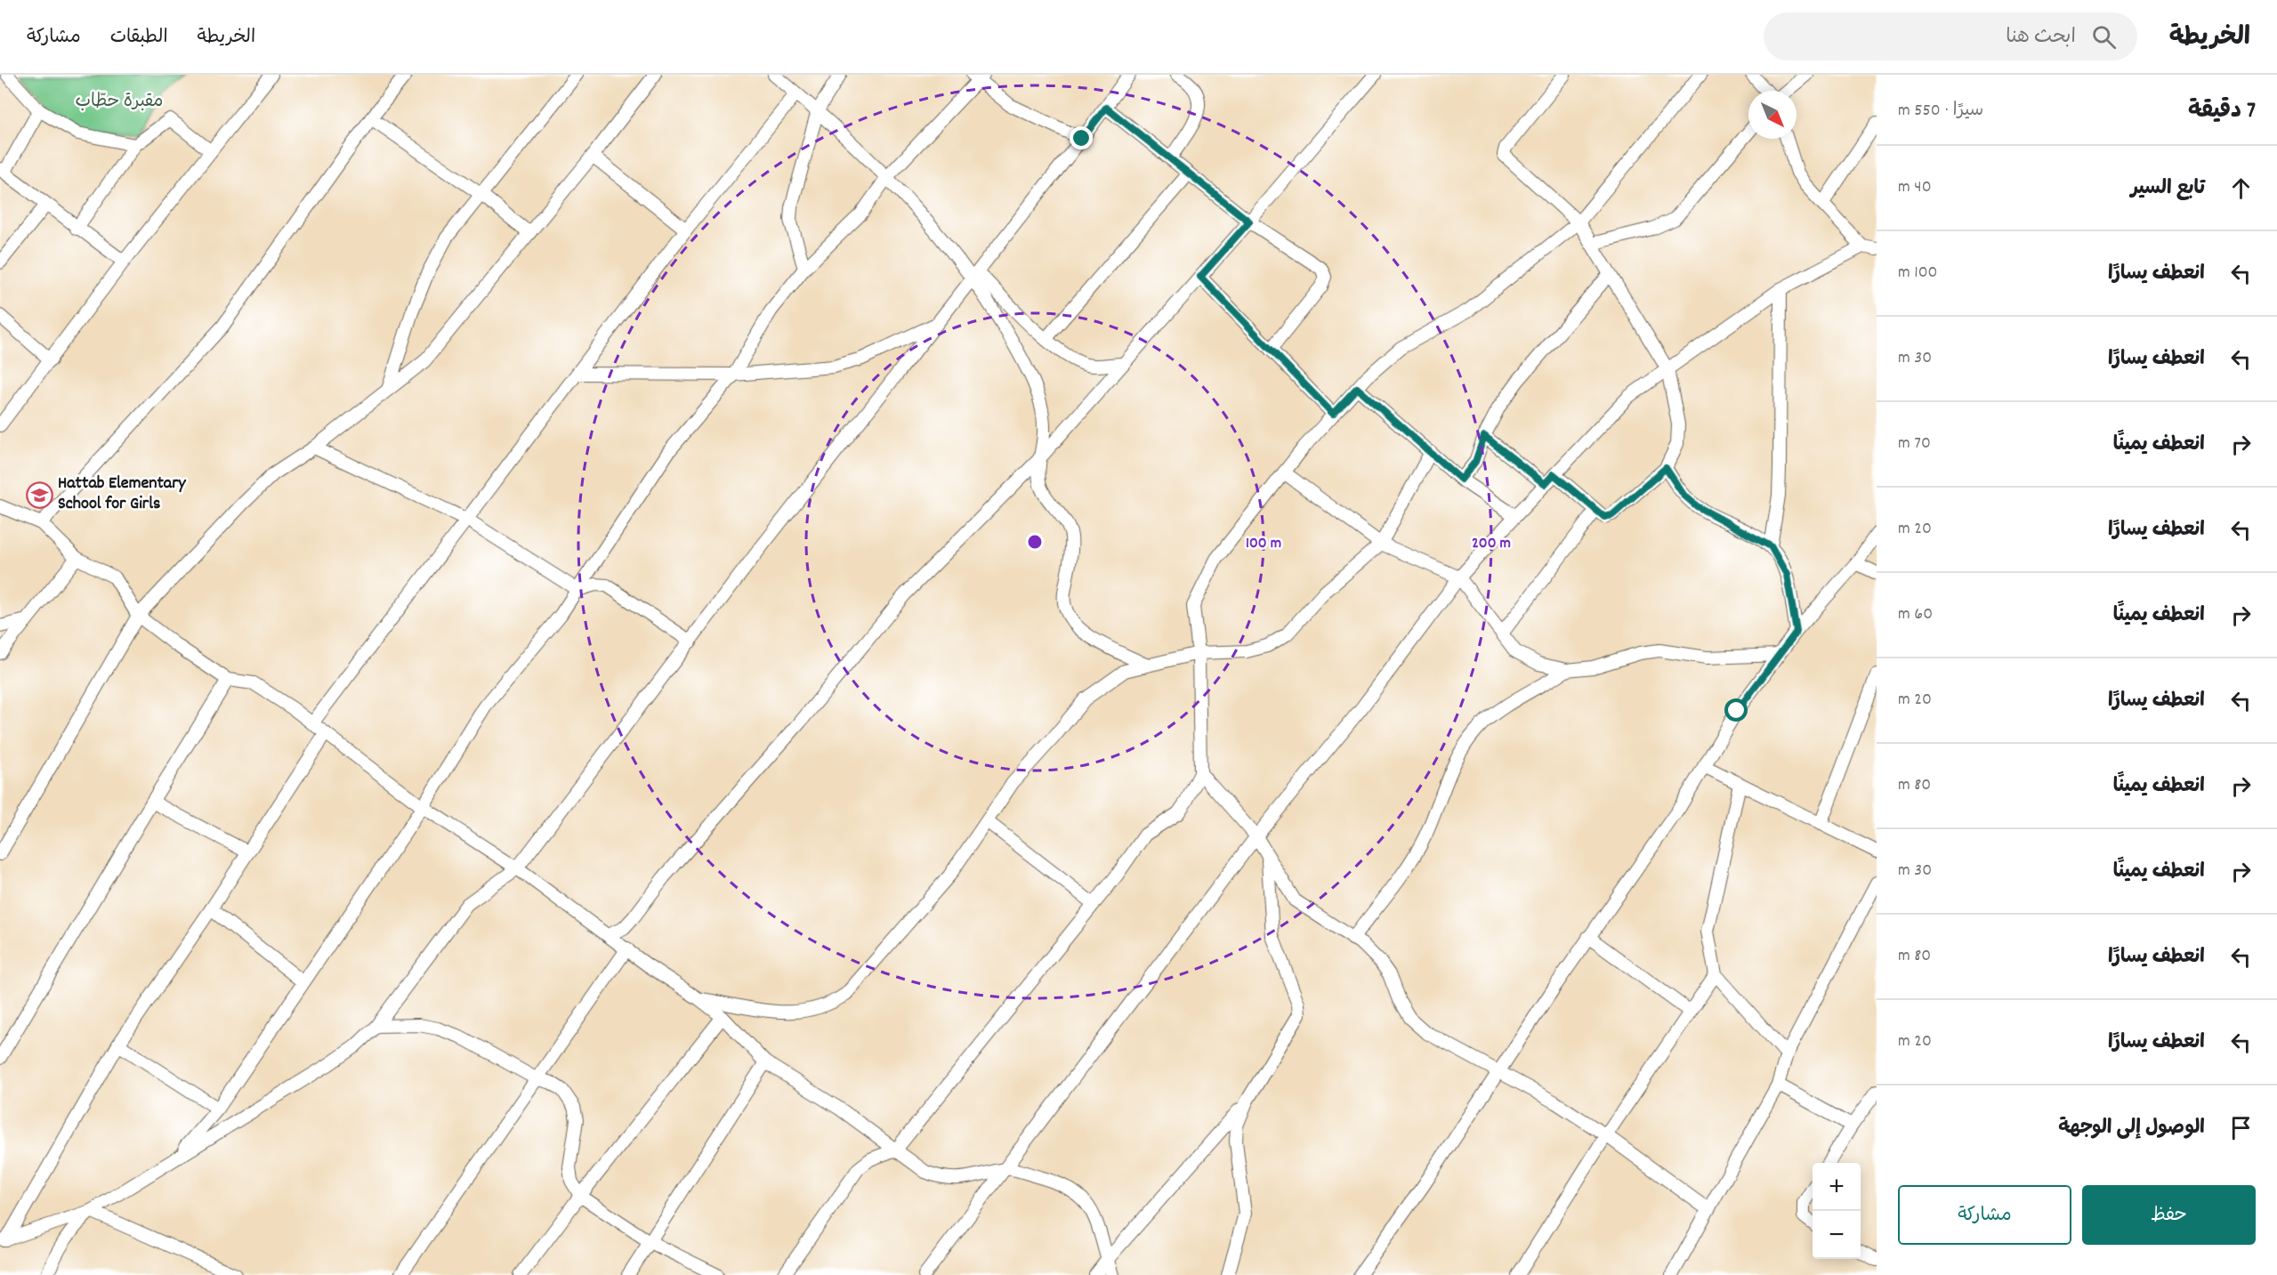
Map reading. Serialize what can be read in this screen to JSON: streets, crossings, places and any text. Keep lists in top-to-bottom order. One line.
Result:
{"parks":["مقبرة حطّاب"],"places":{"school or university":["Hattab Elementary School for Girls"]},"north":"bottom right","page":{"header":"الخريطة","search":"ابحث هنا","nav":["الخريطة","الطبقات","مشاركة"],"heading":["7 دقيقة","سيرًا · 550 m"],"list":[["تابع السير","40 m"],["انعطف يسارًا","100 m"],["انعطف يسارًا","30 m"],["انعطف يمينًا","70 m"],["انعطف يسارًا","20 m"],["انعطف يمينًا","60 m"],["انعطف يسارًا","20 m"],["انعطف يمينًا","80 m"],["انعطف يمينًا","30 m"],["انعطف يسارًا","80 m"],["انعطف يسارًا","20 m"],"الوصول إلى الوجهة"],"map_buttons":["+","−"],"buttons":["حفظ","مشاركة"]},"rings":["100 m","200 m"]}
